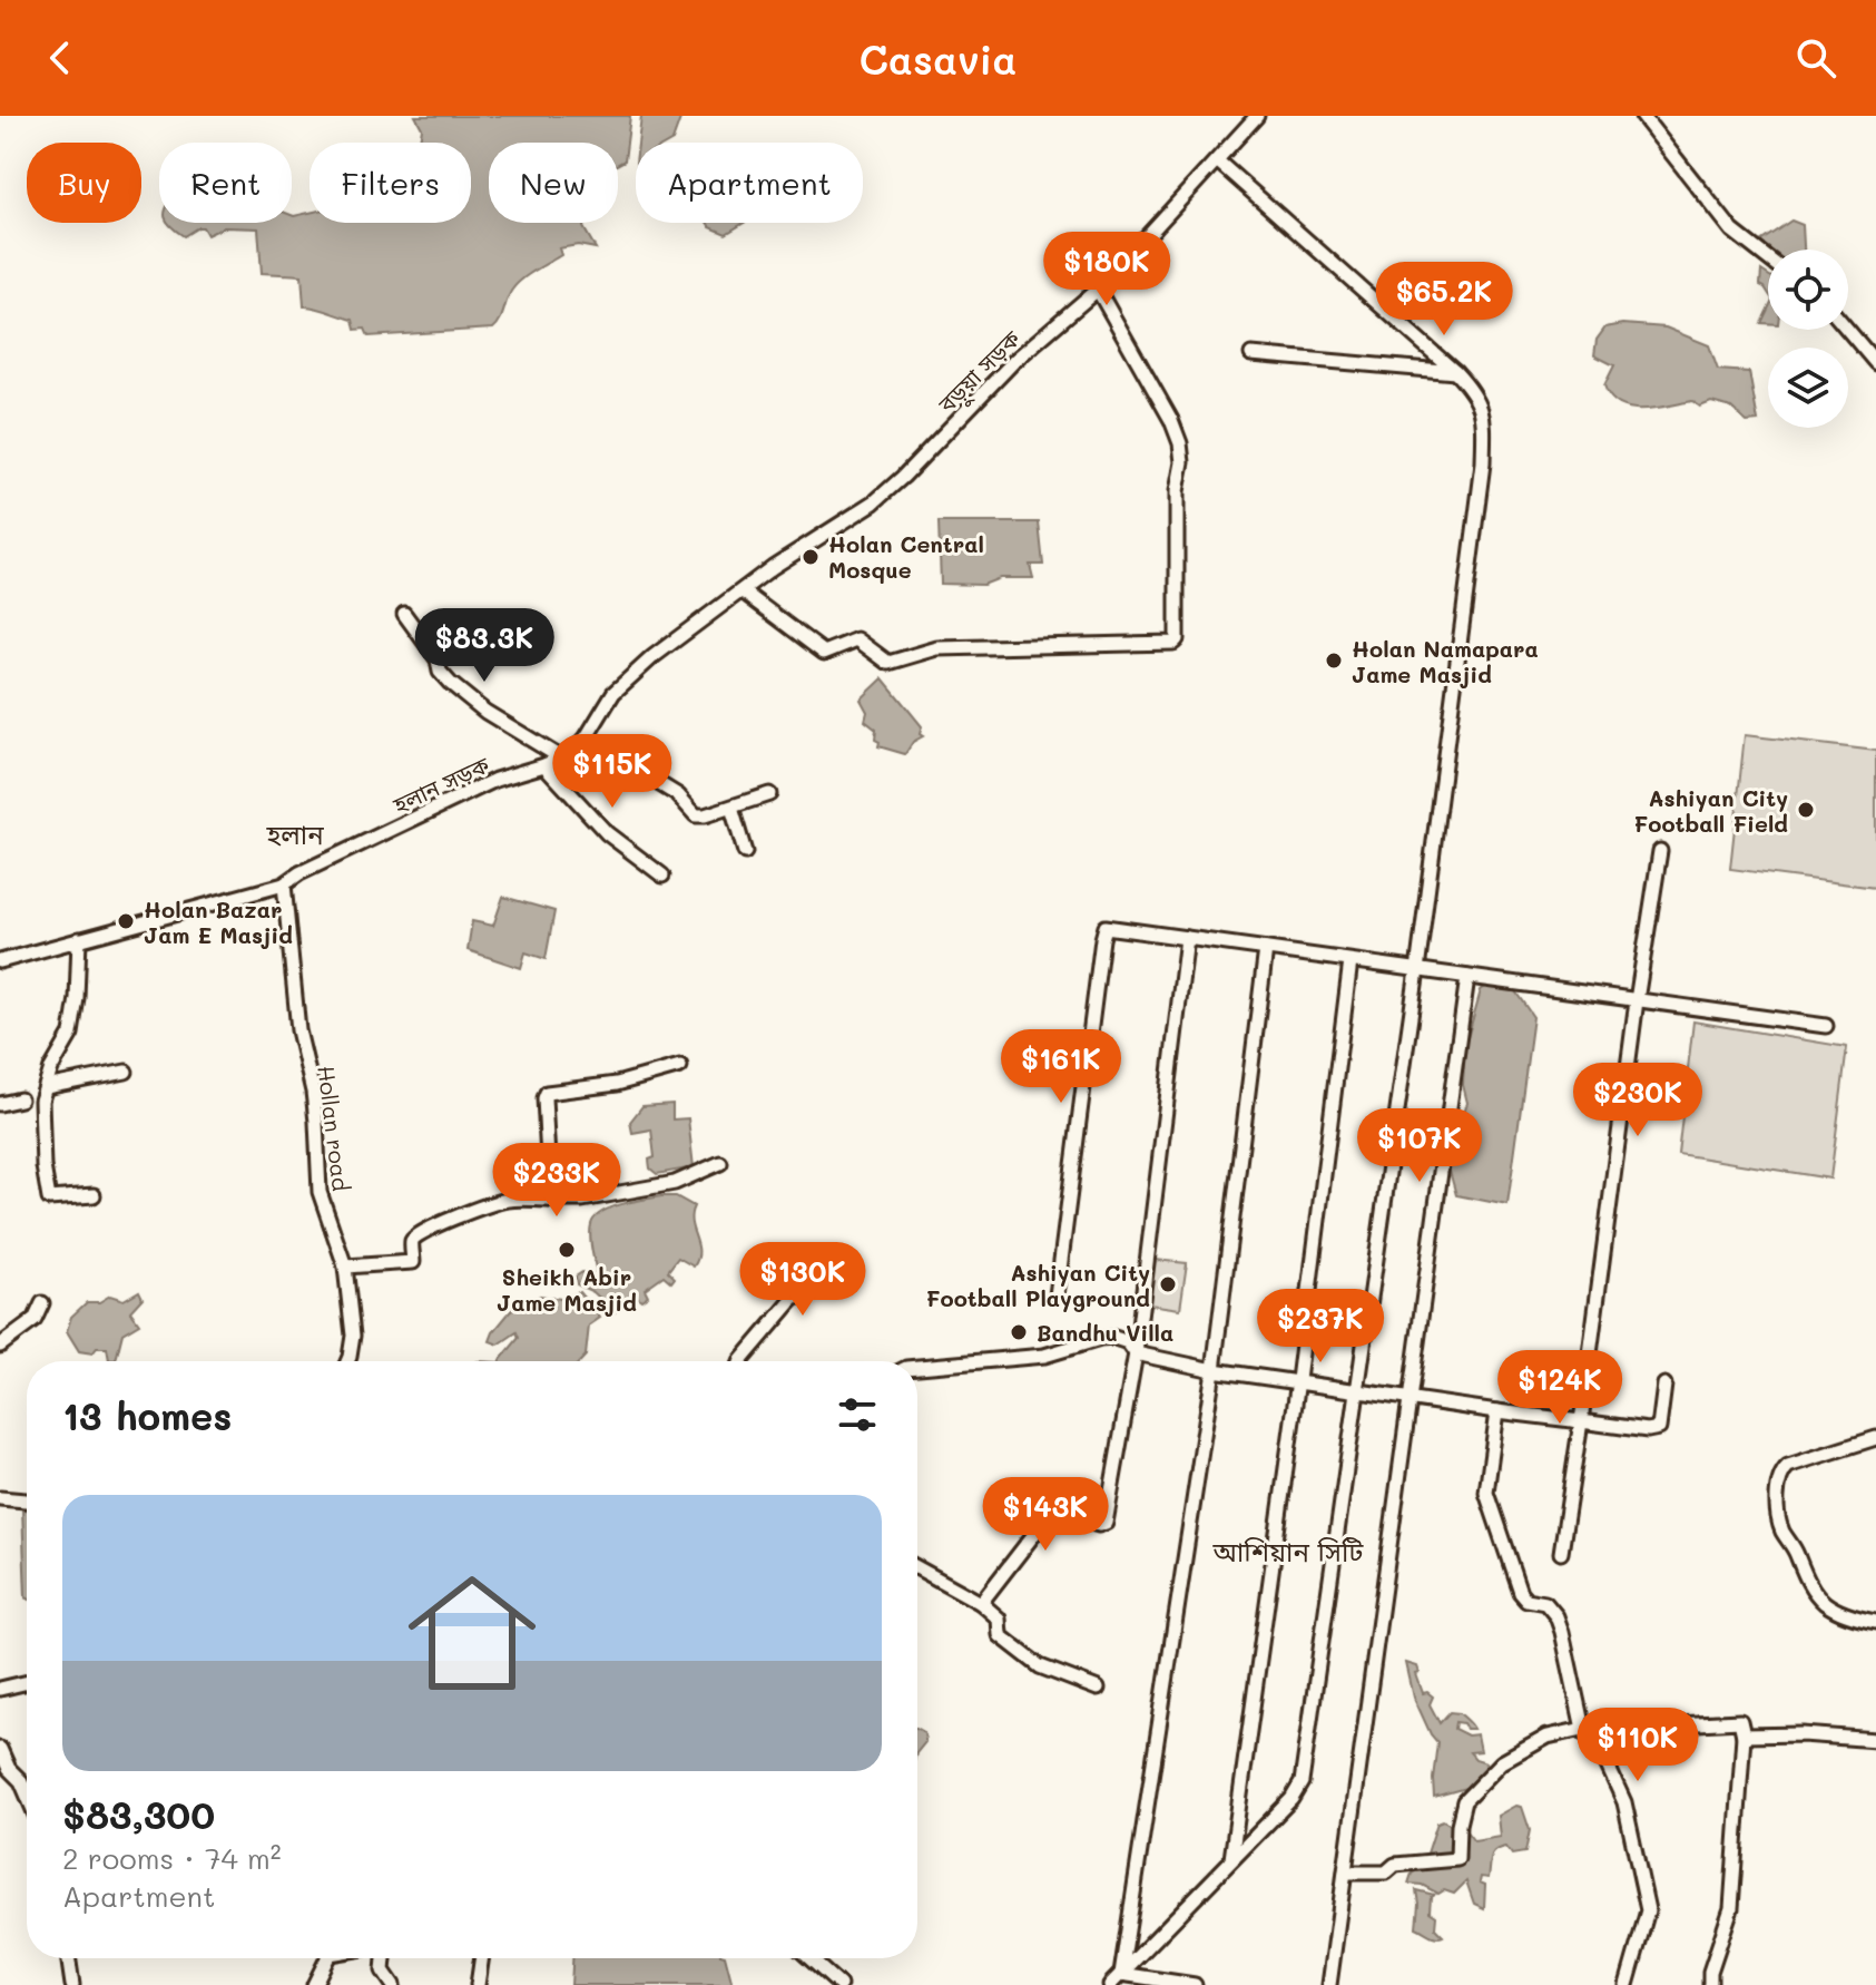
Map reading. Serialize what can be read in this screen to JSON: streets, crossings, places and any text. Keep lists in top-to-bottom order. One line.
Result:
{"streets":{"street":["বড়ুয়া সড়ক","হলান সড়ক","Hollan road"]},"crossings":[["বড়ুয়া সড়ক","হলান সড়ক"],["হলান সড়ক","Hollan road"]],"districts":["হলান","আশিয়ান সিটি"],"places":["Holan Central Mosque","Holan Namapara Jame Masjid","Ashiyan City Football Field","Holan Bazar Jam E Masjid","Sheikh Abir Jame Masjid","Ashiyan City Football Playground","Bandhu Villa"],"page":{"header":"Casavia","chip":["Buy","Rent","Filters","New","Apartment"],"price":["$180K","$65.2K","$83.3K","$115K","$161K","$230K","$107K","$233K","$130K","$237K","$124K","$143K","$110K"],"heading":"13 homes","list":[{"name":"$83,300","note":"2 rooms · 74 m² · Apartment"}]}}
